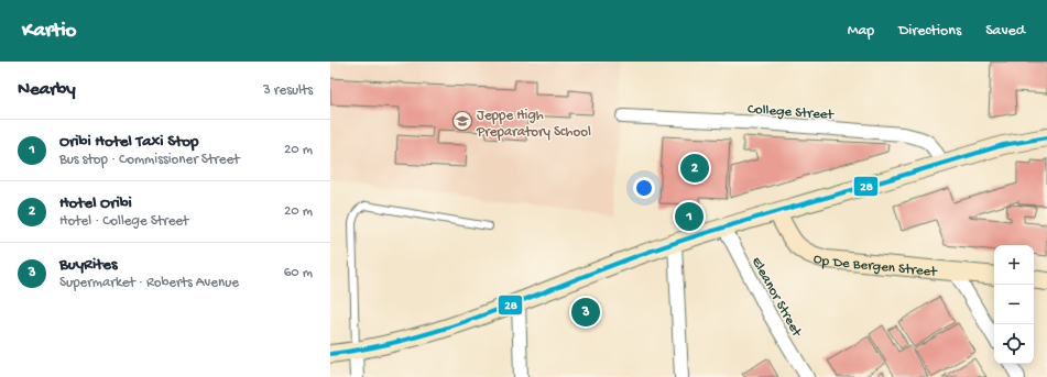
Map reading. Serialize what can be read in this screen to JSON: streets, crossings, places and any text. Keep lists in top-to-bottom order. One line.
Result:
{"streets":{"main road":["Op De Bergen Street"],"street":["College Street","Eleanor Street"]},"places":{"school or university":["Jeppe High Preparatory School"]},"lines":["transit line 28"],"page":{"header":"Kartio","nav":["Map","Directions","Saved"],"heading":["Nearby","3 results"],"list":[{"mark":"1","name":"Oribi Hotel Taxi Stop","note":"Bus stop · Commissioner Street","value":"20 m"},{"mark":"2","name":"Hotel Oribi","note":"Hotel · College Street","value":"20 m"},{"mark":"3","name":"BuyRites","note":"Supermarket · Roberts Avenue","value":"60 m"}],"pins":["2","1","3"],"map_buttons":["+","−"]}}
